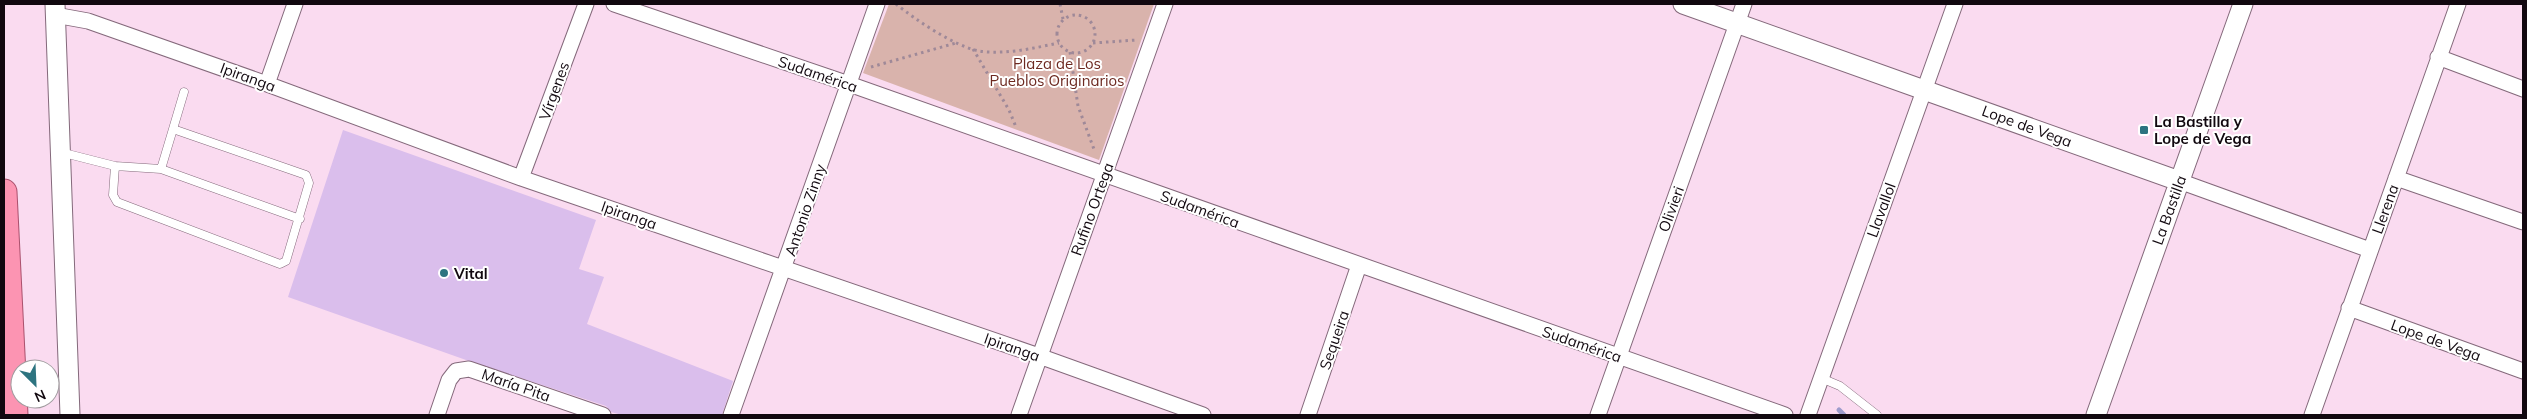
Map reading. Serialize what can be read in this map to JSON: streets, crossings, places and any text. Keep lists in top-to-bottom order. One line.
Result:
{"streets":{"street":["Sudamérica","Ipiranga","Vírgenes","Lope de Vega","Rufino Ortega","Olivieri","Llerena","Antonio Zinny","Llavallol","La Bastilla","Sequeira","María Pita"]},"crossings":[["Sudamérica","Rufino Ortega"],["Sudamérica","Olivieri"],["Sudamérica","Antonio Zinny"],["Sudamérica","Sequeira"],["Ipiranga","Vírgenes"],["Ipiranga","Rufino Ortega"],["Ipiranga","Antonio Zinny"],["Lope de Vega","Olivieri"],["Lope de Vega","Llerena"],["Lope de Vega","Llavallol"],["Lope de Vega","La Bastilla"]],"parks":["Plaza de Los Pueblos Originarios"],"places":{"transit":["La Bastilla y Lope de Vega"],"other":["Vital"]},"north":"bottom right"}
